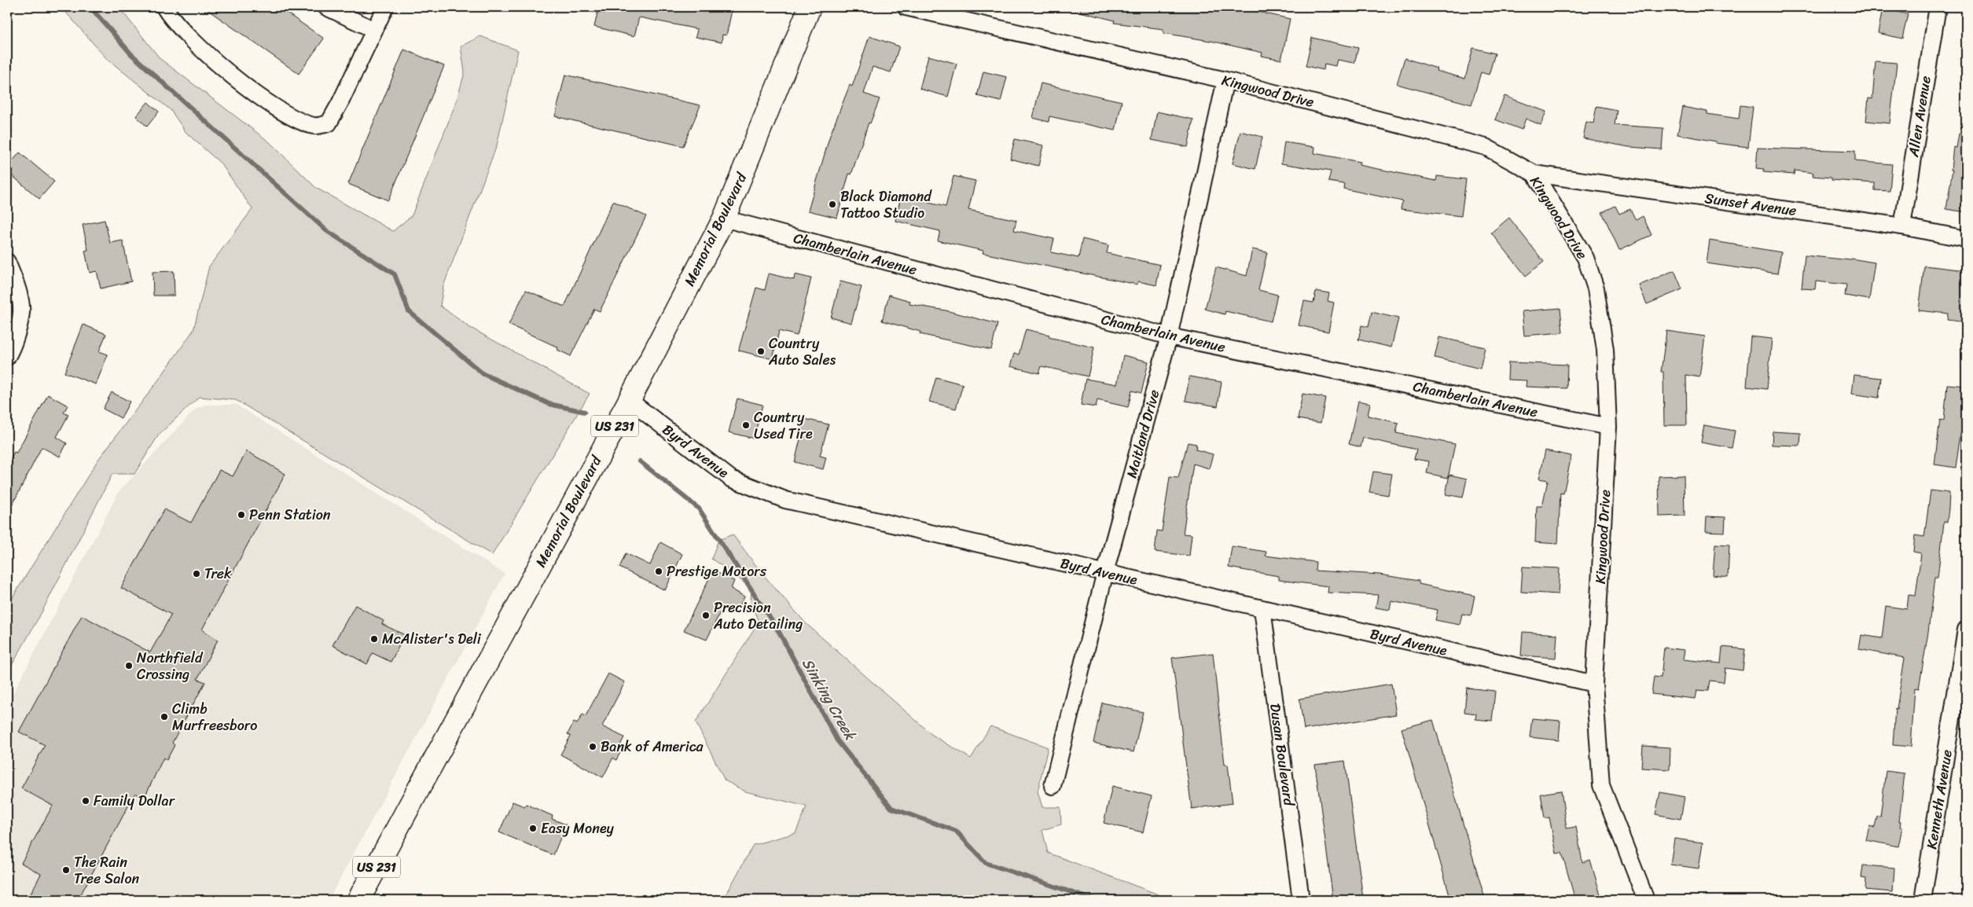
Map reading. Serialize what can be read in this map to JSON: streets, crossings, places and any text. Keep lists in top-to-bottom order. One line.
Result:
{"streets":{"main road":["Memorial Boulevard","US 231"],"street":["Kingwood Drive","Allen Avenue","Sunset Avenue","Chamberlain Avenue","Maitland Drive","Byrd Avenue","Dusan Boulevard","Kenneth Avenue"]},"crossings":[["Kingwood Drive","Sunset Avenue"],["Kingwood Drive","Chamberlain Avenue"],["Kingwood Drive","Maitland Drive"],["Kingwood Drive","Byrd Avenue"],["Allen Avenue","Sunset Avenue"],["Memorial Boulevard","Chamberlain Avenue"],["Memorial Boulevard","Byrd Avenue"],["Chamberlain Avenue","Maitland Drive"],["Maitland Drive","Byrd Avenue"],["Byrd Avenue","Dusan Boulevard"]],"water":["Sinking Creek"],"places":["Black Diamond Tattoo Studio","Country Auto Sales","Country Used Tire","Penn Station","Prestige Motors","Trek","Precision Auto Detailing","McAlister's Deli","Northfield Crossing","Climb Murfreesboro","Bank of America","Family Dollar","Easy Money","The Rain Tree Salon"]}
